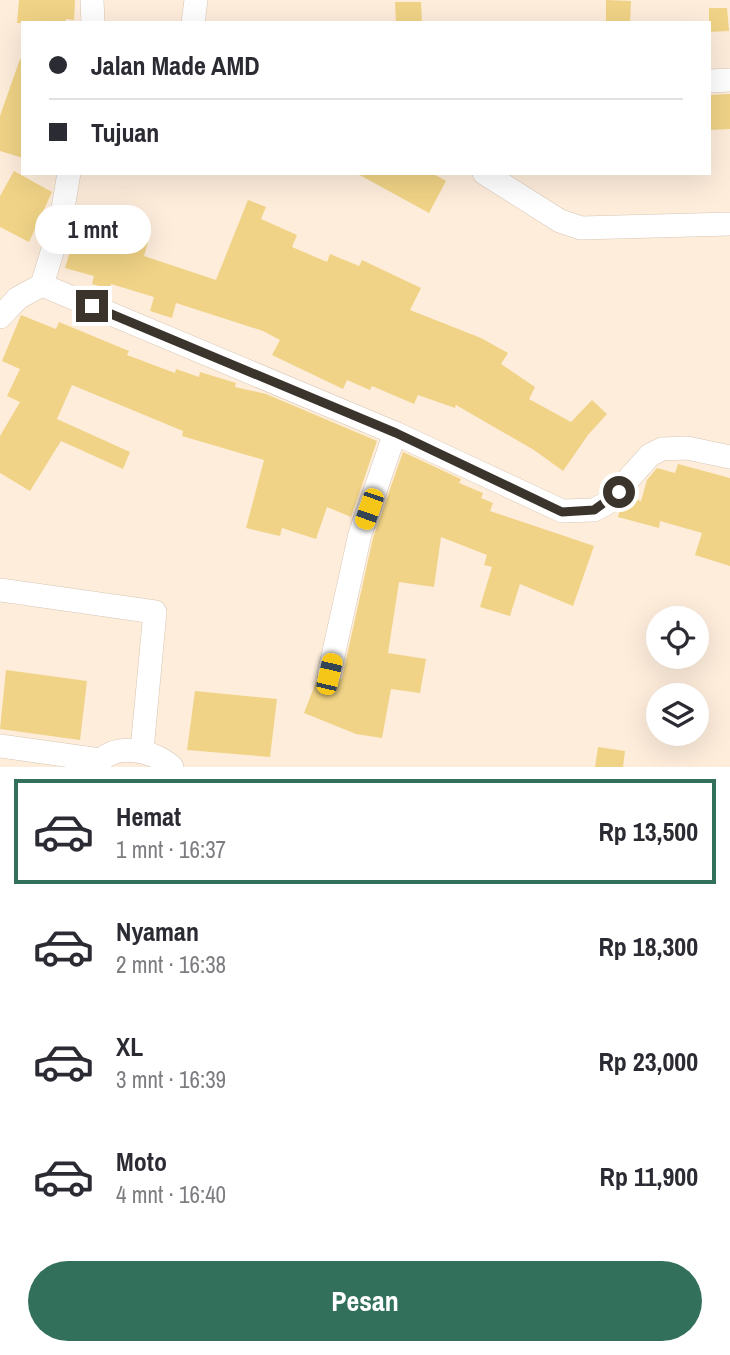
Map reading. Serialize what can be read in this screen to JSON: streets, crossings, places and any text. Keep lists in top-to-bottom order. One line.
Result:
{"page":{"banner":["Jalan Made AMD","Tujuan"],"bubble":"1 mnt","list":[{"name":"Hemat","note":"1 mnt · 16:37","value":"Rp 13,500"},{"name":"Nyaman","note":"2 mnt · 16:38","value":"Rp 18,300"},{"name":"XL","note":"3 mnt · 16:39","value":"Rp 23,000"},{"name":"Moto","note":"4 mnt · 16:40","value":"Rp 11,900"}],"buttons":"Pesan"}}
